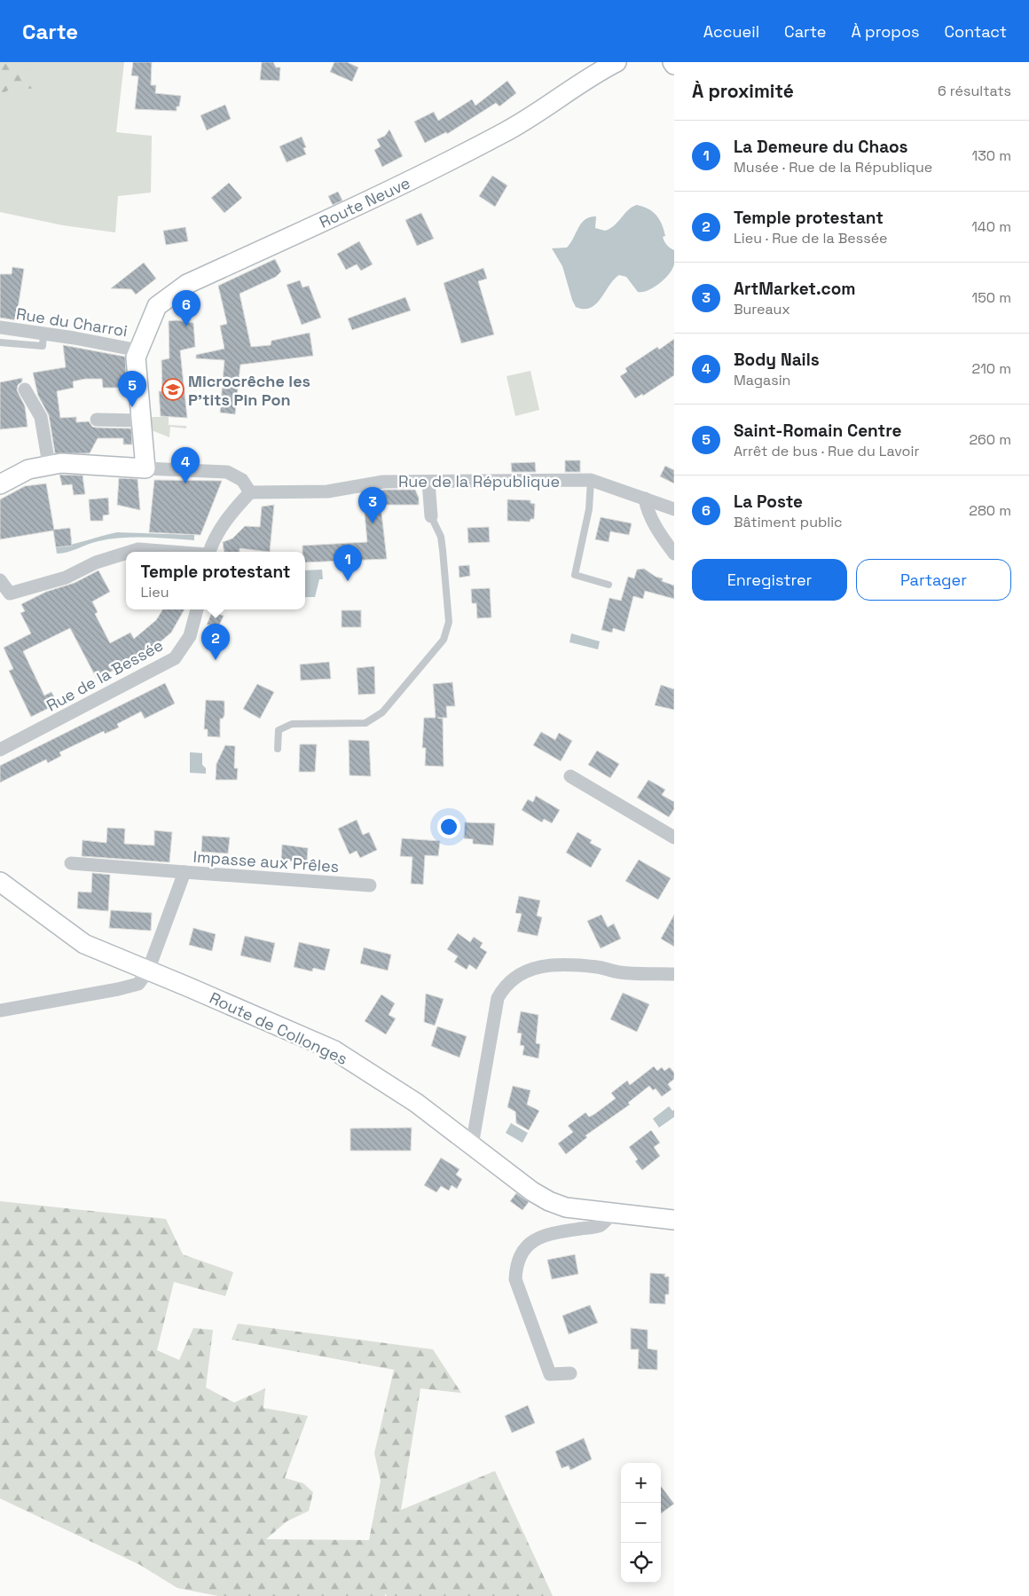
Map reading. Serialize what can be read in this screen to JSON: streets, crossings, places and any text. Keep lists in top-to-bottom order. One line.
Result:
{"streets":{"main road":["Route Neuve","Route de Collonges"],"street":["Rue du Charroi","Rue de la République","Rue de la Bessée","Impasse aux Prêles"]},"crossings":[["Route Neuve","Rue du Charroi"],["Impasse aux Prêles","Route de Collonges"]],"places":{"school or university":["Microcrêche les P'tits Pin Pon"]},"page":{"header":"Carte","nav":["Accueil","Carte","À propos","Contact"],"heading":["À proximité","6 résultats"],"list":[{"mark":"1","name":"La Demeure du Chaos","note":"Musée · Rue de la République","value":"130 m"},{"mark":"2","name":"Temple protestant","note":"Lieu · Rue de la Bessée","value":"140 m"},{"mark":"3","name":"ArtMarket.com","note":"Bureaux","value":"150 m"},{"mark":"4","name":"Body Nails","note":"Magasin","value":"210 m"},{"mark":"5","name":"Saint-Romain Centre","note":"Arrêt de bus · Rue du Lavoir","value":"260 m"},{"mark":"6","name":"La Poste","note":"Bâtiment public","value":"280 m"}],"pins":["6","5","4","3","1","2"],"buttons":["Enregistrer","Partager"],"popup":["Temple protestant","Lieu"],"map_buttons":["+","−"]}}
